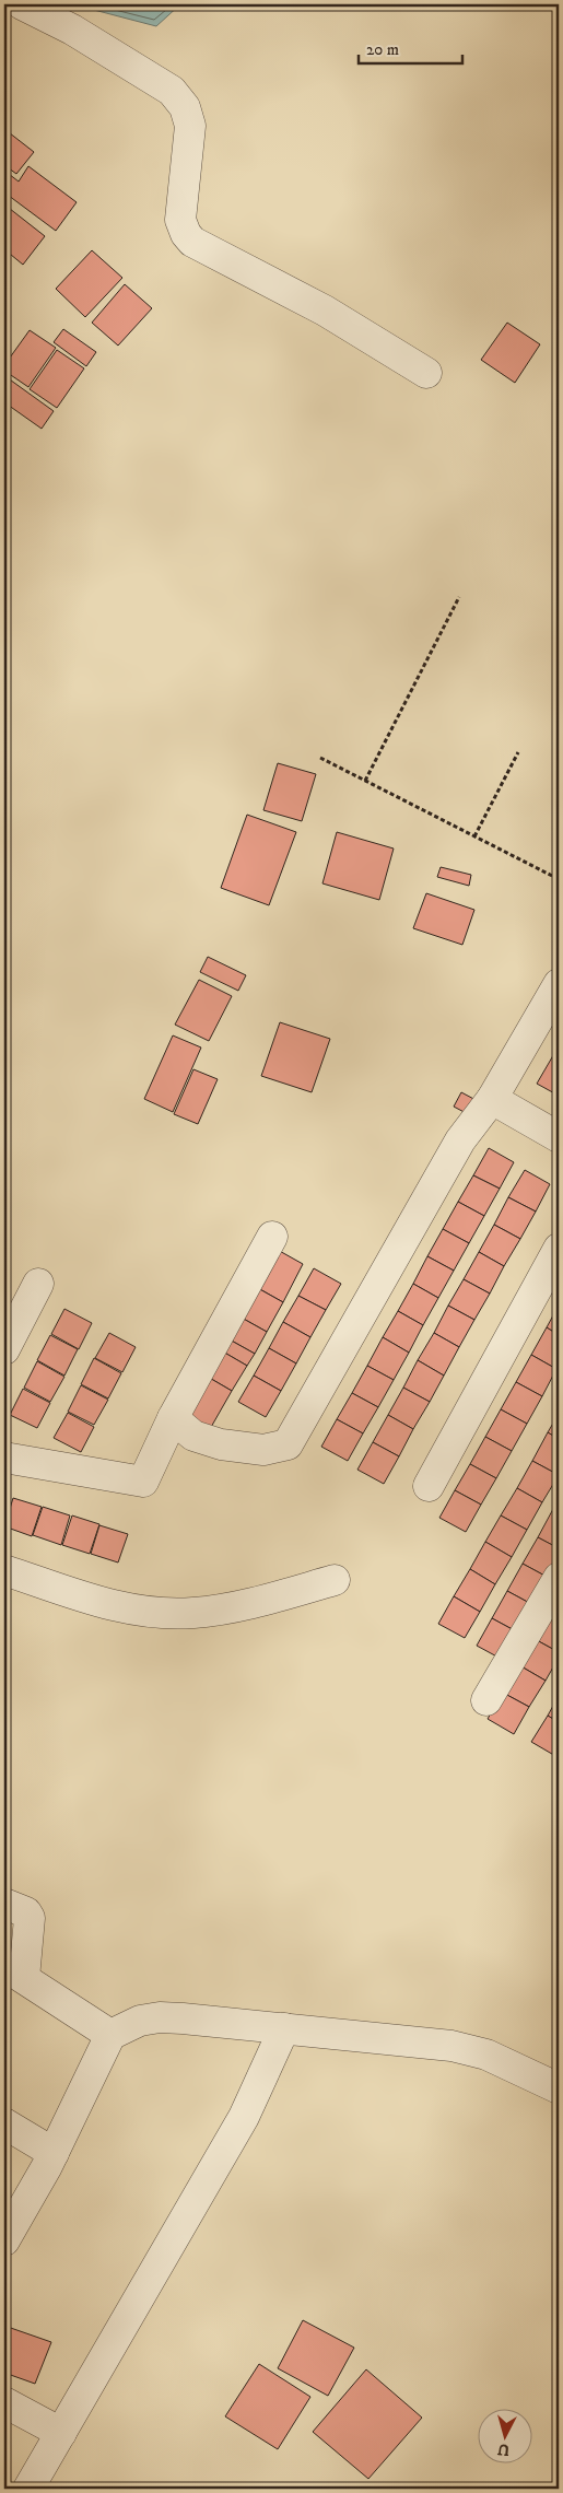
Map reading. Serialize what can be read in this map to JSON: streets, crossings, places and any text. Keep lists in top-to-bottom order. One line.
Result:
{"scale_bar":"20 m","north":"bottom"}
